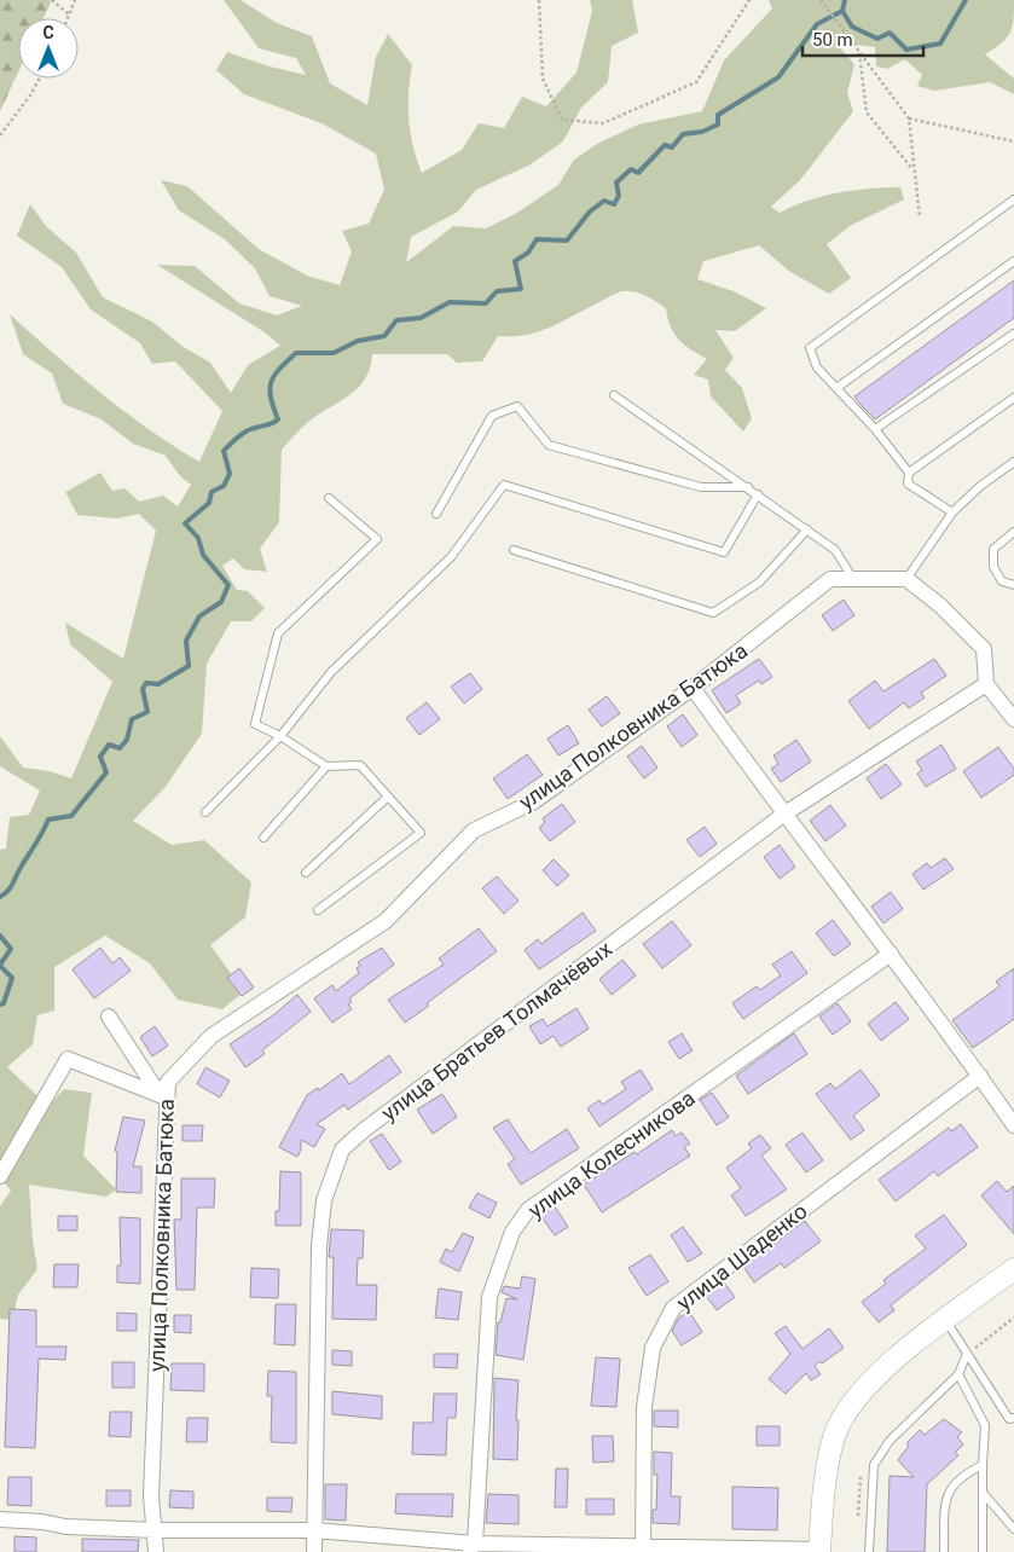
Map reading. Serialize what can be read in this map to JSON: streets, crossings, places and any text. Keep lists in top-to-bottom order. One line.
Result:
{"streets":{"street":["улица Полковника Батюка","улица Братьев Толмачёвых","улица Колесникова","улица Шаденко"]},"scale_bar":"50 m","north":"top"}
